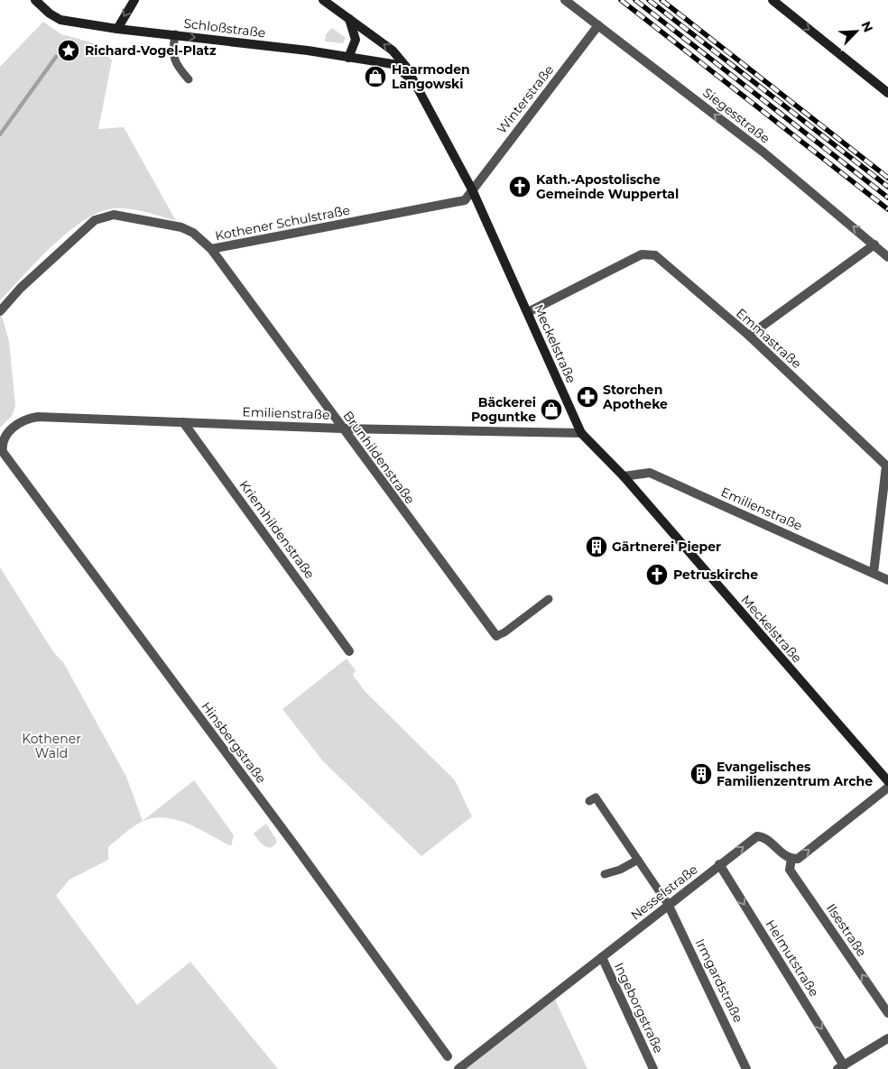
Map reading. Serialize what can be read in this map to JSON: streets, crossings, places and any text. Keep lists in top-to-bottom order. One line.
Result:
{"streets":{"street":["Schloßstraße","Winterstraße","Siegesstraße","Kothener Schulstraße","Emmastraße","Meckelstraße","Emilienstraße","Brunhildenstraße","Kriemhildenstraße","Hinsbergstraße","Nesselstraße","Ilsestraße","Helmutstraße","Irmgardstraße","Ingeborgstraße"]},"crossings":[["Schloßstraße","Meckelstraße"],["Winterstraße","Siegesstraße"],["Winterstraße","Kothener Schulstraße"],["Winterstraße","Meckelstraße"],["Kothener Schulstraße","Meckelstraße"],["Kothener Schulstraße","Brunhildenstraße"],["Emmastraße","Meckelstraße"],["Emmastraße","Emilienstraße"],["Meckelstraße","Emilienstraße"],["Emilienstraße","Brunhildenstraße"],["Emilienstraße","Kriemhildenstraße"],["Emilienstraße","Hinsbergstraße"],["Nesselstraße","Ilsestraße"],["Nesselstraße","Helmutstraße"],["Nesselstraße","Irmgardstraße"],["Nesselstraße","Ingeborgstraße"]],"one_way":["Schloßstraße","Siegesstraße","Ilsestraße","Helmutstraße"],"parks":["Kothener Wald"],"places":{"place":["Richard-Vogel-Platz"],"shop":["Haarmoden Langowski","Bäckerei Poguntke"],"church":["Kath.-Apostolische Gemeinde Wuppertal","Petruskirche"],"pharmacy":["Storchen Apotheke"],"building":["Gärtnerei Pieper","Evangelisches Familienzentrum Arche"]},"north":"top right"}
